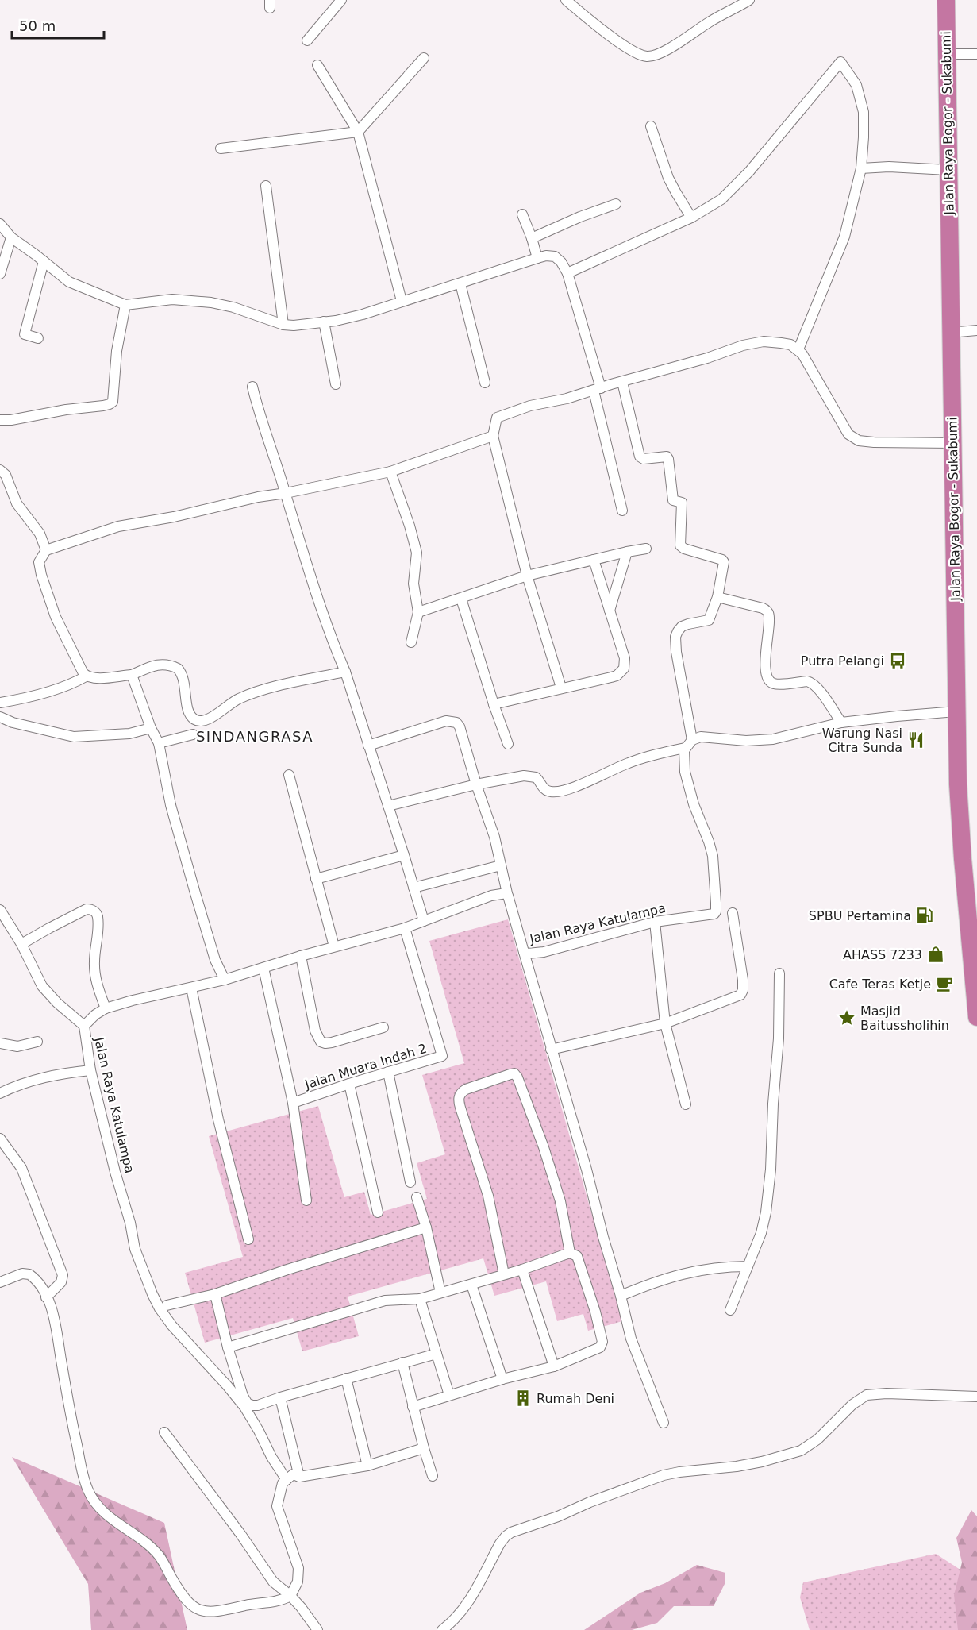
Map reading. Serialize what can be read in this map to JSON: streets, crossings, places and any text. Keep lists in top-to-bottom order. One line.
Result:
{"streets":{"highway":["Jalan Raya Bogor - Sukabumi"],"street":["Jalan Raya Katulampa","Jalan Muara Indah 2"]},"crossings":[["Jalan Raya Katulampa","Jalan Muara Indah 2"]],"districts":["SINDANGRASA"],"places":{"bus stop":["Putra Pelangi"],"restaurant":["Warung Nasi Citra Sunda"],"fuel station":["SPBU Pertamina"],"shop":["AHASS 7233"],"cafe":["Cafe Teras Ketje"],"place":["Masjid Baitussholihin"],"building":["Rumah Deni"]},"scale_bar":"50 m"}
